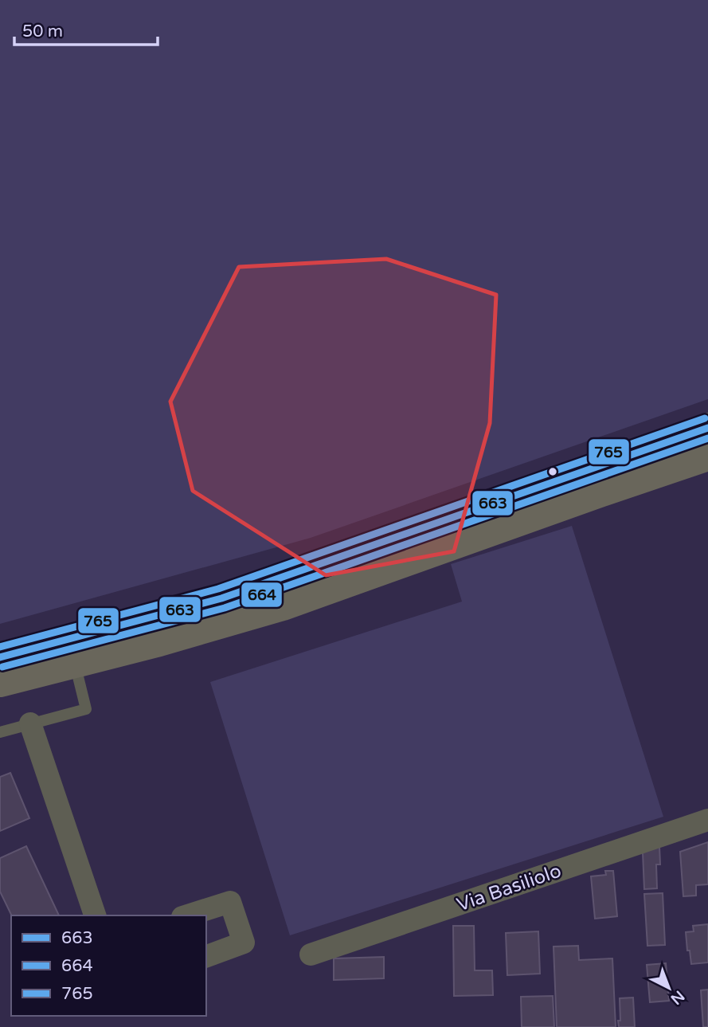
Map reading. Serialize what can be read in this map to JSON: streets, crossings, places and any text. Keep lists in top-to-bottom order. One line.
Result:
{"streets":{"street":["Via Basiliolo"]},"lines":["transit line 765","transit line 663","transit line 664"],"legend":["663","664","765"],"scale_bar":"50 m","north":"bottom right"}
